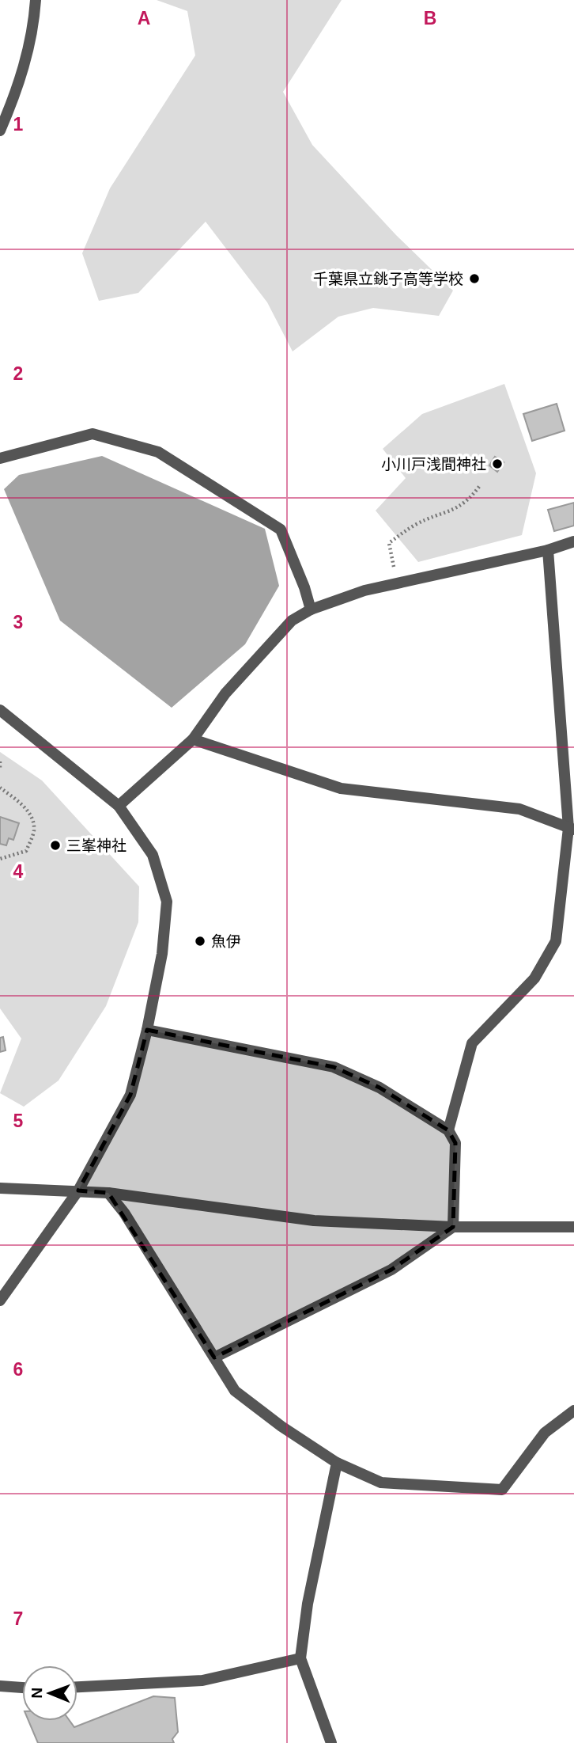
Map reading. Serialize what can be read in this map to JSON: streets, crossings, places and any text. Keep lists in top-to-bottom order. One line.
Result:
{"places":["千葉県立銚子高等学校","小川戸浅間神社","三峯神社","魚伊"],"north":"left","grid":{"columns":["A","B"],"rows":["1","2","3","4","5","6","7"]}}
